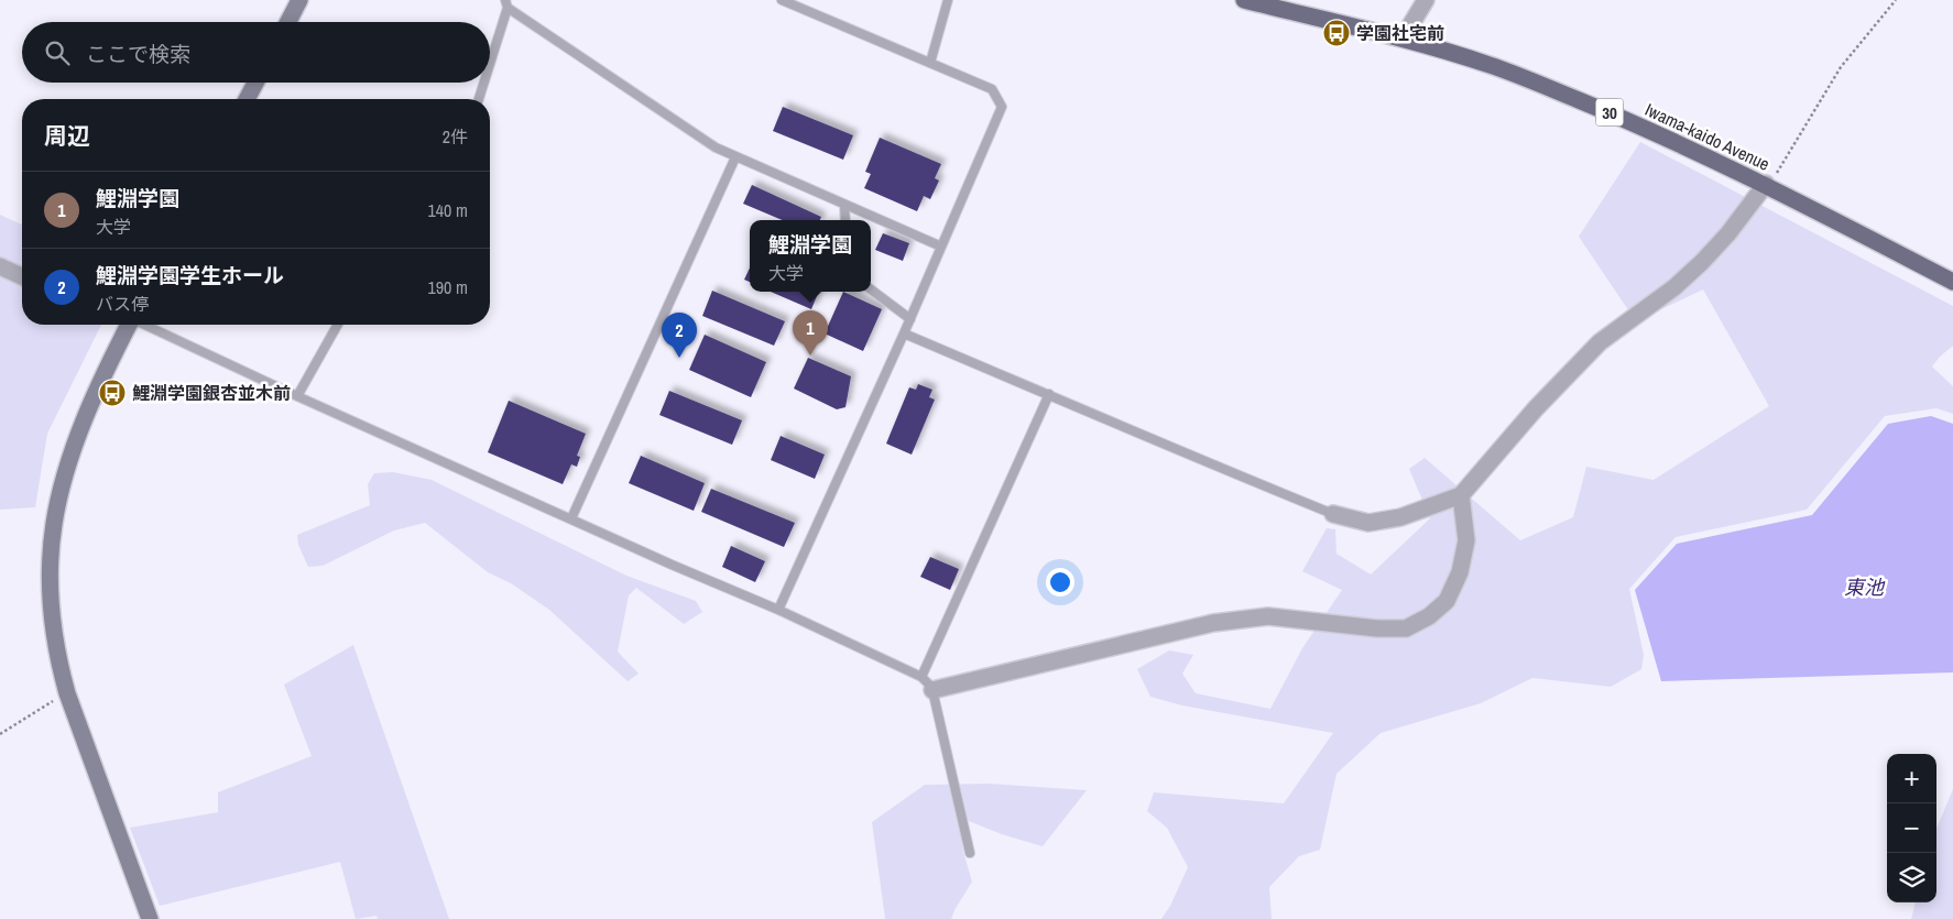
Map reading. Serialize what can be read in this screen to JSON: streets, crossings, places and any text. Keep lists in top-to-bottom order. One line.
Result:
{"streets":{"main road":["30","Iwama-kaido Avenue"]},"water":["東池"],"places":{"bus stop":["学園社宅前","鯉淵学園銀杏並木前"]},"page":{"search":"ここで検索","heading":["周辺","2件"],"list":[{"mark":"1","name":"鯉淵学園","note":"大学","value":"140 m"},{"mark":"2","name":"鯉淵学園学生ホール","note":"バス停","value":"190 m"}],"popup":["鯉淵学園","大学"],"pins":["1","2"],"map_buttons":["+","−"]}}
